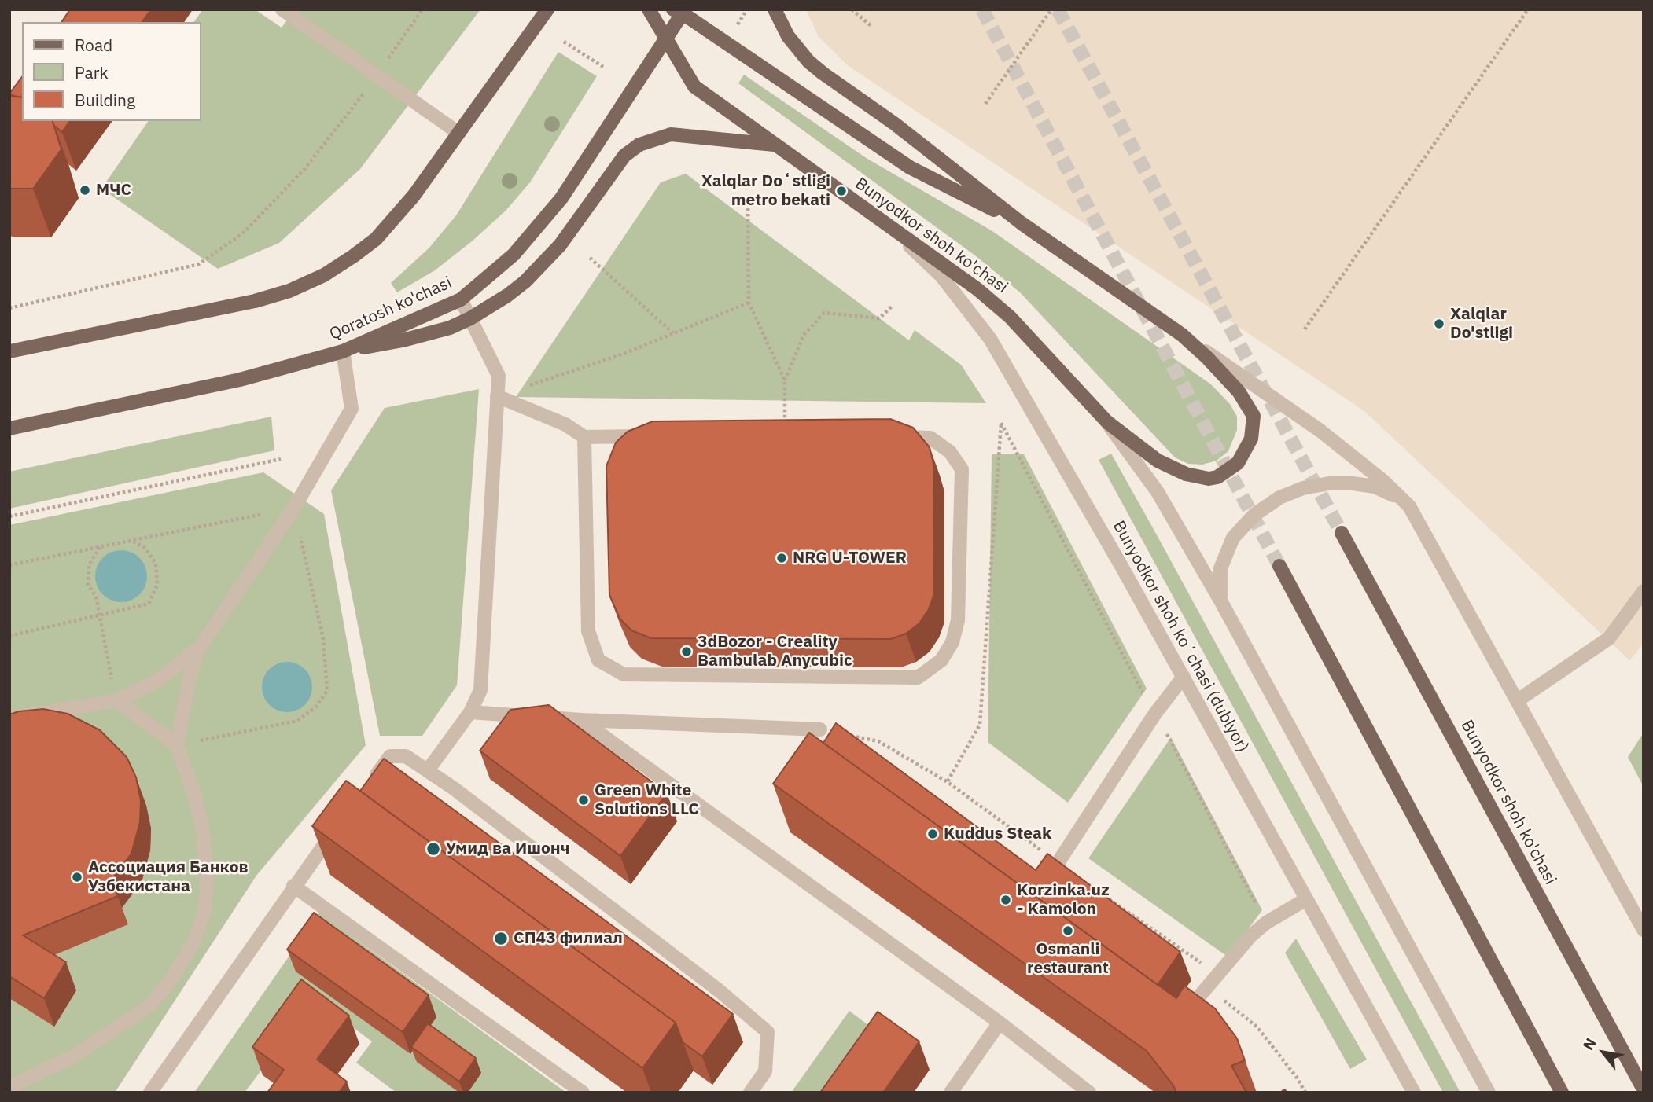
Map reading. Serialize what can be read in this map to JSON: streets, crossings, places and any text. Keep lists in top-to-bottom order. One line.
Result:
{"streets":{"main road":["Bunyodkor shoh ko'chasi","Qoratosh ko'chasi"],"street":["Bunyodkor shoh koʻchasi (dublyor)"]},"crossings":[["Bunyodkor shoh ko'chasi","Qoratosh ko'chasi"],["Bunyodkor shoh ko'chasi","Bunyodkor shoh koʻchasi (dublyor)"]],"places":["МЧС","Xalqlar Doʻstligi metro bekati","Xalqlar Do'stligi","NRG U-TOWER","3dBozor - Creality Bambulab Anycubic","Green White Solutions LLC","Kuddus Steak","Умид ва Ишонч","Ассоциация Банков Узбекистана","Korzinka.uz - Kamolon","Osmanli restaurant","СП43 филиал"],"legend":["Road","Park","Building"],"north":"top left"}
